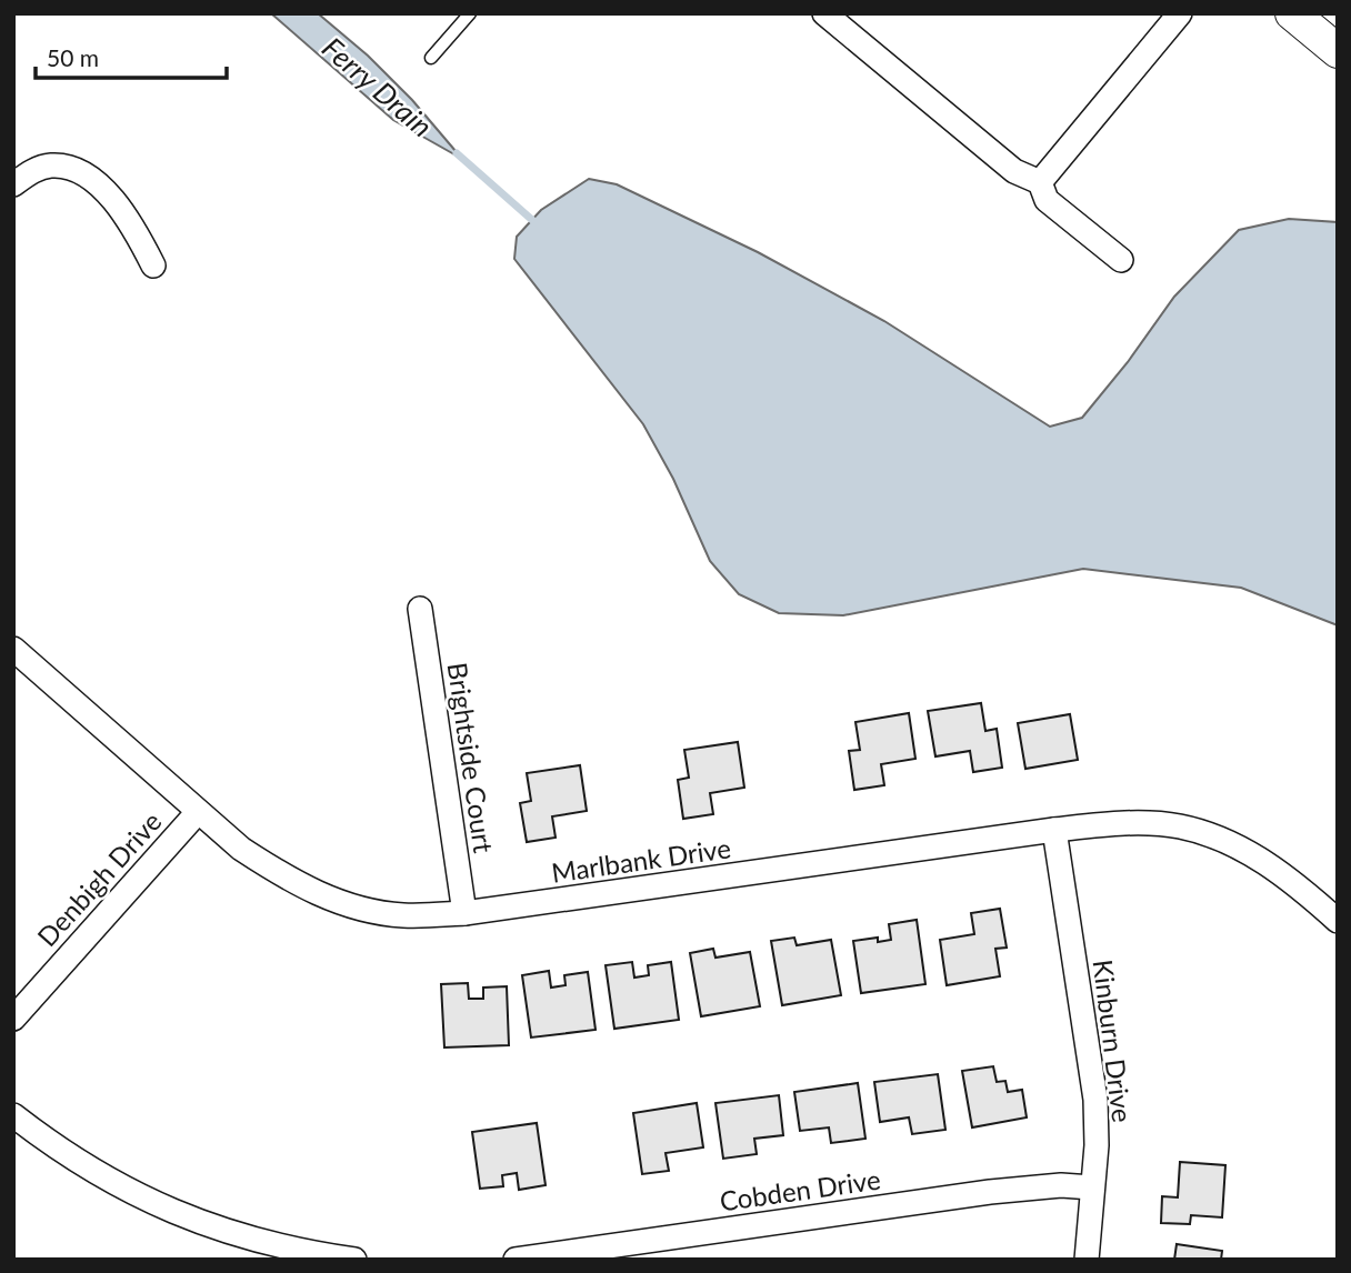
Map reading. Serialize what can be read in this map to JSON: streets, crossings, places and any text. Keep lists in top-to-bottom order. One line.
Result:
{"streets":{"street":["Brightside Court","Marlbank Drive","Denbigh Drive","Kinburn Drive","Cobden Drive"]},"crossings":[["Brightside Court","Marlbank Drive"],["Marlbank Drive","Denbigh Drive"],["Marlbank Drive","Kinburn Drive"],["Kinburn Drive","Cobden Drive"]],"water":["Ferry Drain"],"scale_bar":"50 m"}
